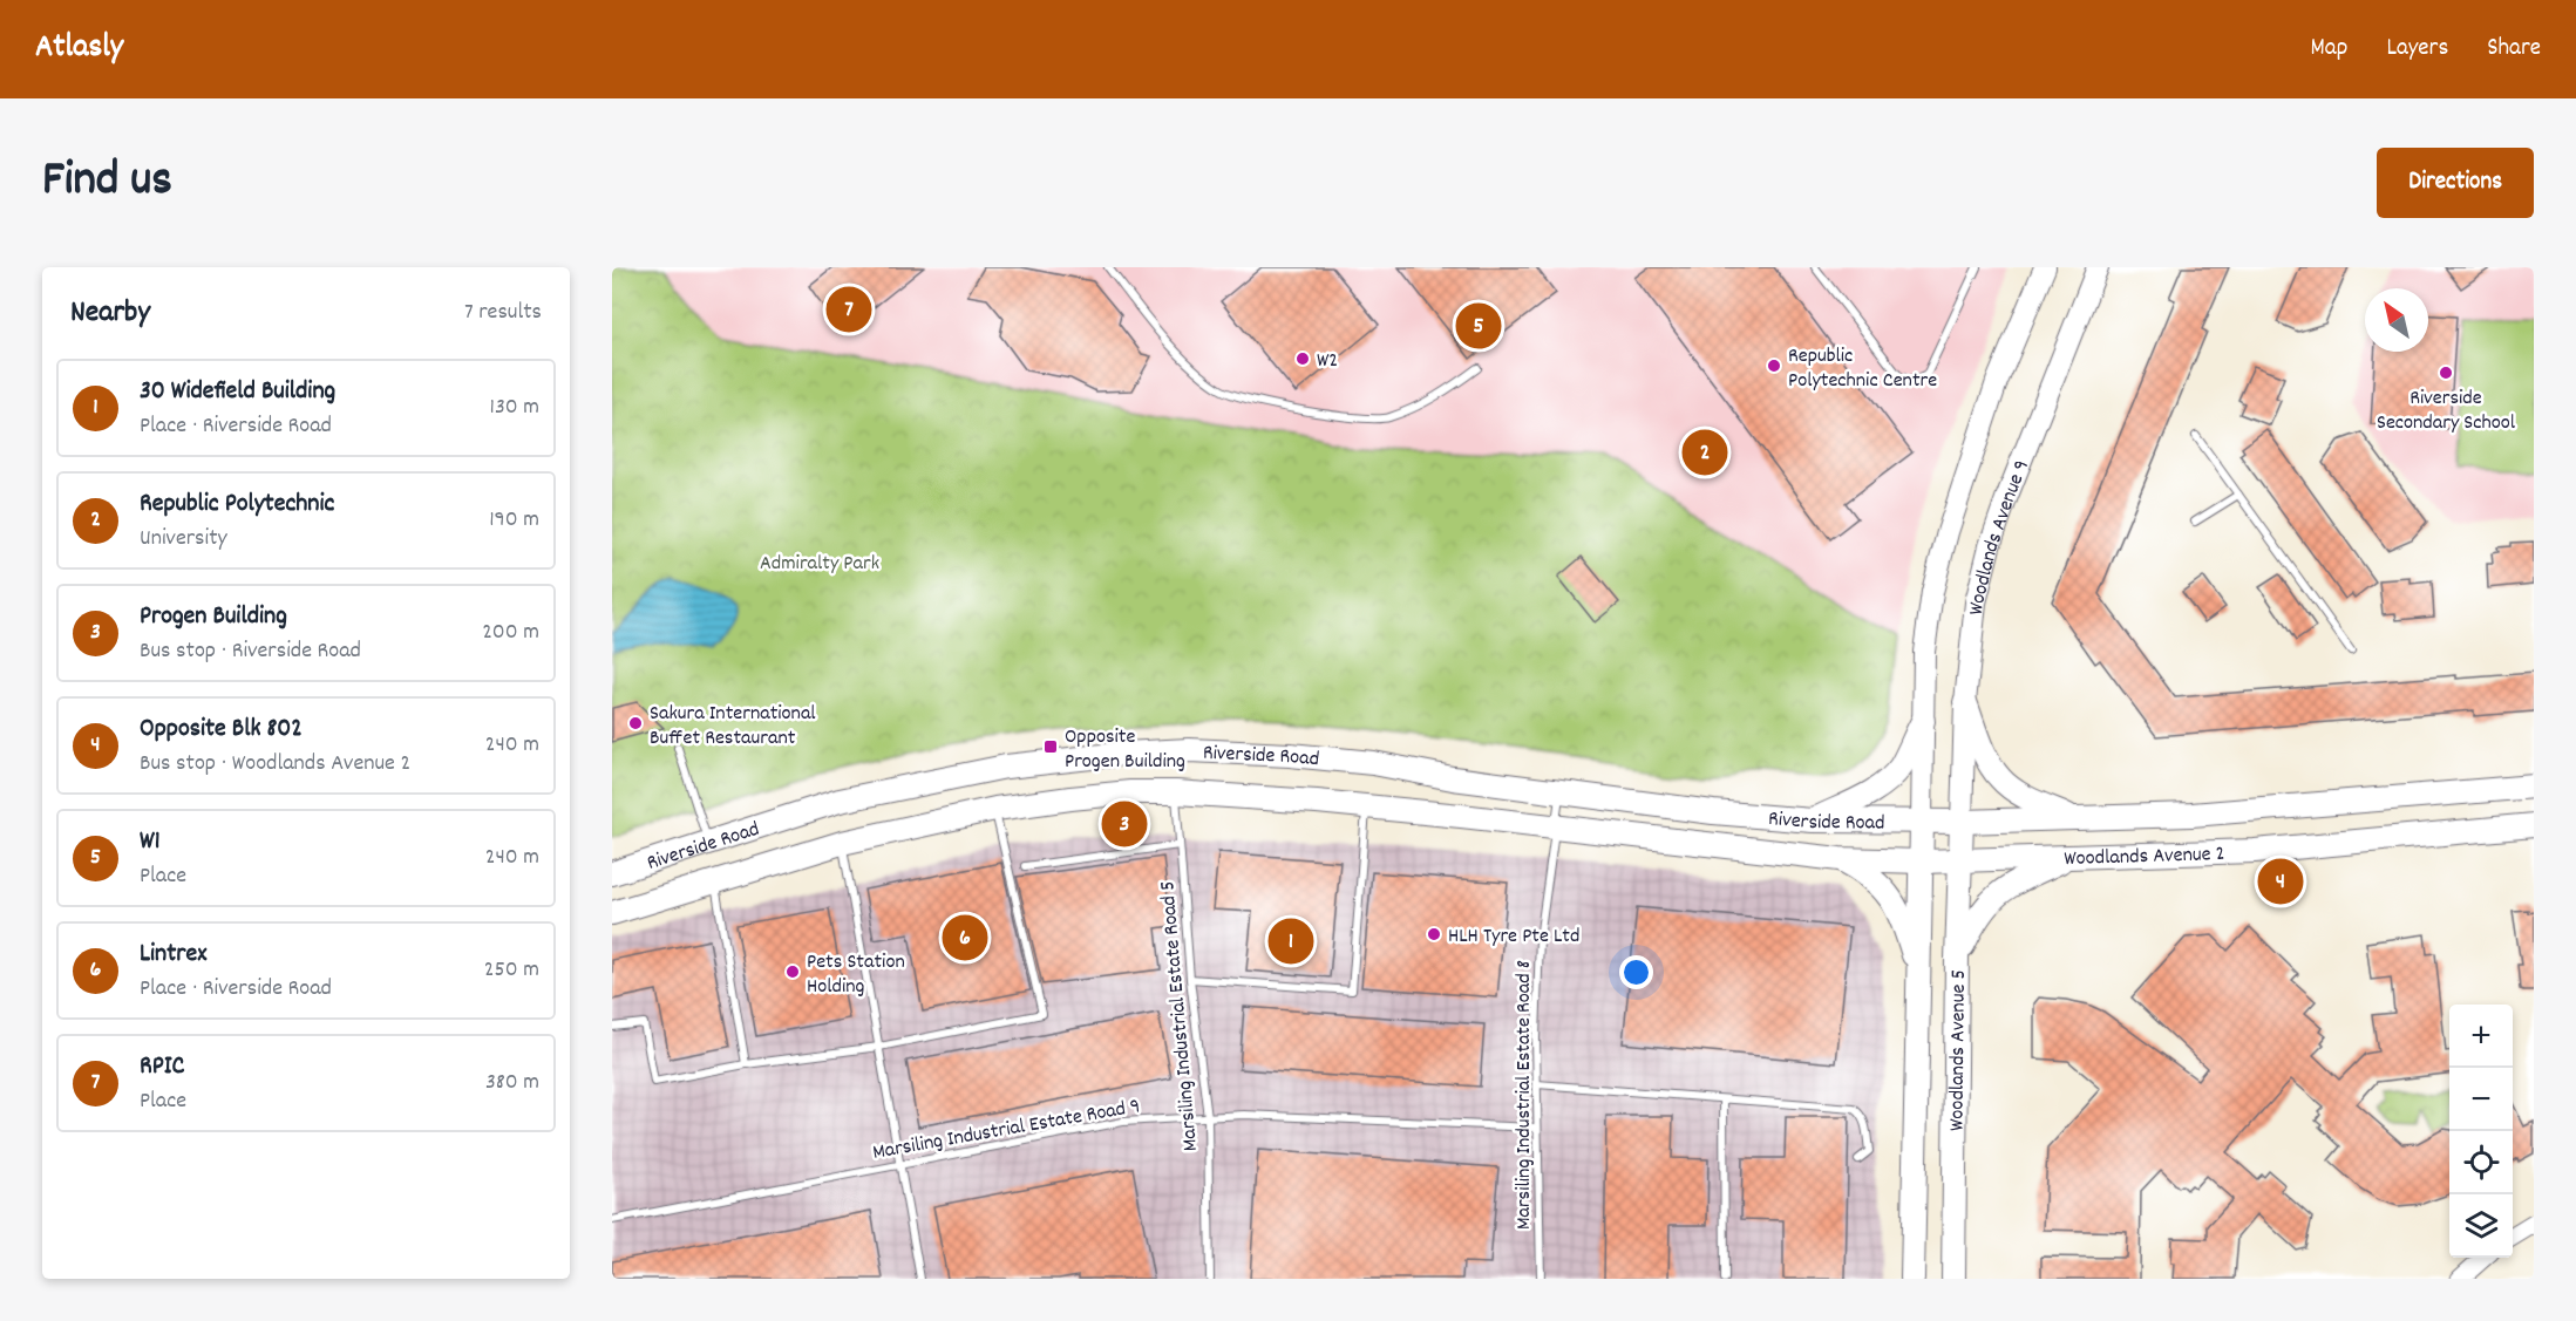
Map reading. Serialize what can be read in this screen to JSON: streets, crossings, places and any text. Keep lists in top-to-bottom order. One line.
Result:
{"streets":{"main road":["Woodlands Avenue 9","Riverside Road","Woodlands Avenue 2","Woodlands Avenue 5"],"lane":["Marsiling Industrial Estate Road 5","Marsiling Industrial Estate Road 8","Marsiling Industrial Estate Road 9"]},"crossings":[["Woodlands Avenue 9","Woodlands Avenue 2"],["Woodlands Avenue 9","Woodlands Avenue 5"],["Riverside Road","Woodlands Avenue 2"],["Riverside Road","Marsiling Industrial Estate Road 5"],["Riverside Road","Woodlands Avenue 5"],["Riverside Road","Marsiling Industrial Estate Road 8"],["Woodlands Avenue 2","Woodlands Avenue 5"],["Marsiling Industrial Estate Road 5","Marsiling Industrial Estate Road 9"],["Marsiling Industrial Estate Road 8","Marsiling Industrial Estate Road 9"]],"parks":["Admiralty Park"],"places":{"other":["W2","Republic Polytechnic Centre","Riverside Secondary School","Sakura International Buffet Restaurant","HLH Tyre Pte Ltd","Pets Station Holding"],"transit":["Opposite Progen Building"]},"north":"top left","page":{"header":"Atlasly","nav":["Map","Layers","Share"],"title":"Find us","buttons":"Directions","heading":["Nearby","7 results"],"pins":["7","5","2","3","4","6","1"],"list":[{"mark":"1","name":"30 Widefield Building","note":"Place · Riverside Road","value":"130 m"},{"mark":"2","name":"Republic Polytechnic","note":"University","value":"190 m"},{"mark":"3","name":"Progen Building","note":"Bus stop · Riverside Road","value":"200 m"},{"mark":"4","name":"Opposite Blk 802","note":"Bus stop · Woodlands Avenue 2","value":"240 m"},{"mark":"5","name":"W1","note":"Place","value":"240 m"},{"mark":"6","name":"Lintrex","note":"Place · Riverside Road","value":"250 m"},{"mark":"7","name":"RPIC","note":"Place","value":"380 m"}],"map_buttons":["+","−"]}}
